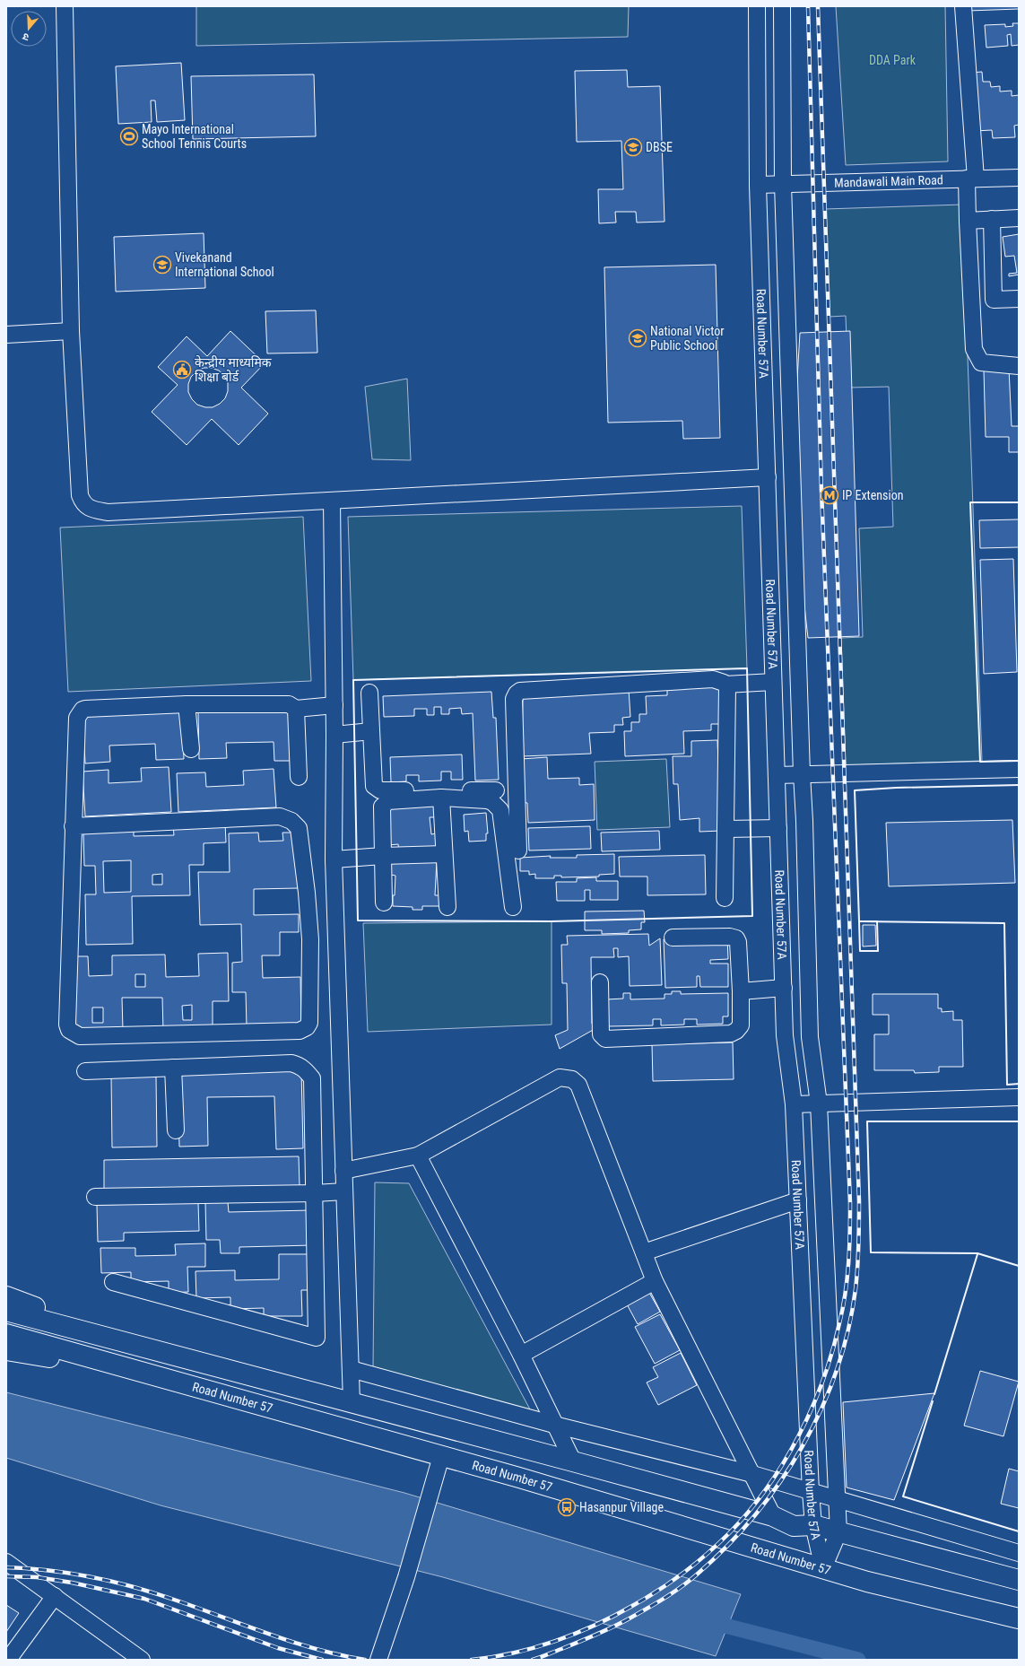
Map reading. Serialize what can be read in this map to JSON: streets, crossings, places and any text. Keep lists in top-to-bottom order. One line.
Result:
{"streets":{"main road":["Road Number 57"],"street":["Mandawali Main Road","Road Number 57A"]},"crossings":[["Mandawali Main Road","Road Number 57A"],["Road Number 57A","Road Number 57"]],"parks":["DDA Park"],"places":{"sports":["Mayo International School Tennis Courts"],"school or university":["DBSE","Vivekanand International School","National Victor Public School"],"public building":["केन्द्रीय माध्यमिक शिक्षा बोर्ड"],"metro station":["IP Extension"],"bus stop":["Hasanpur Village"]},"north":"bottom"}
